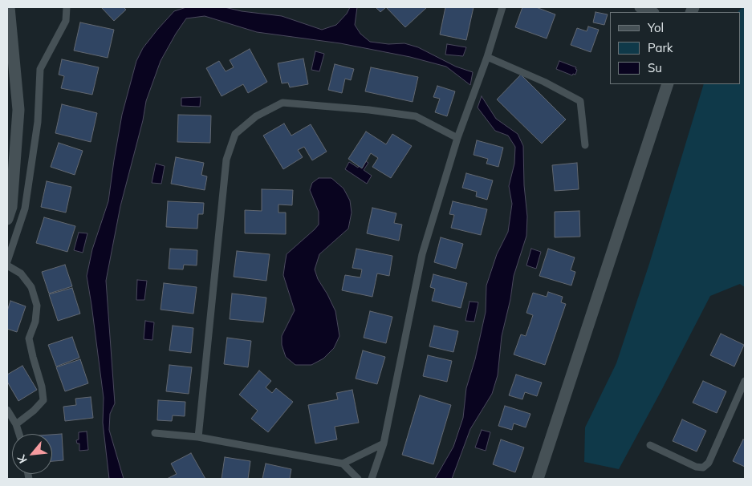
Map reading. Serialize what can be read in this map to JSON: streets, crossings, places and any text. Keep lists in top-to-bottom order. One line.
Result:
{"legend":["Yol","Park","Su"],"north":"bottom left"}
